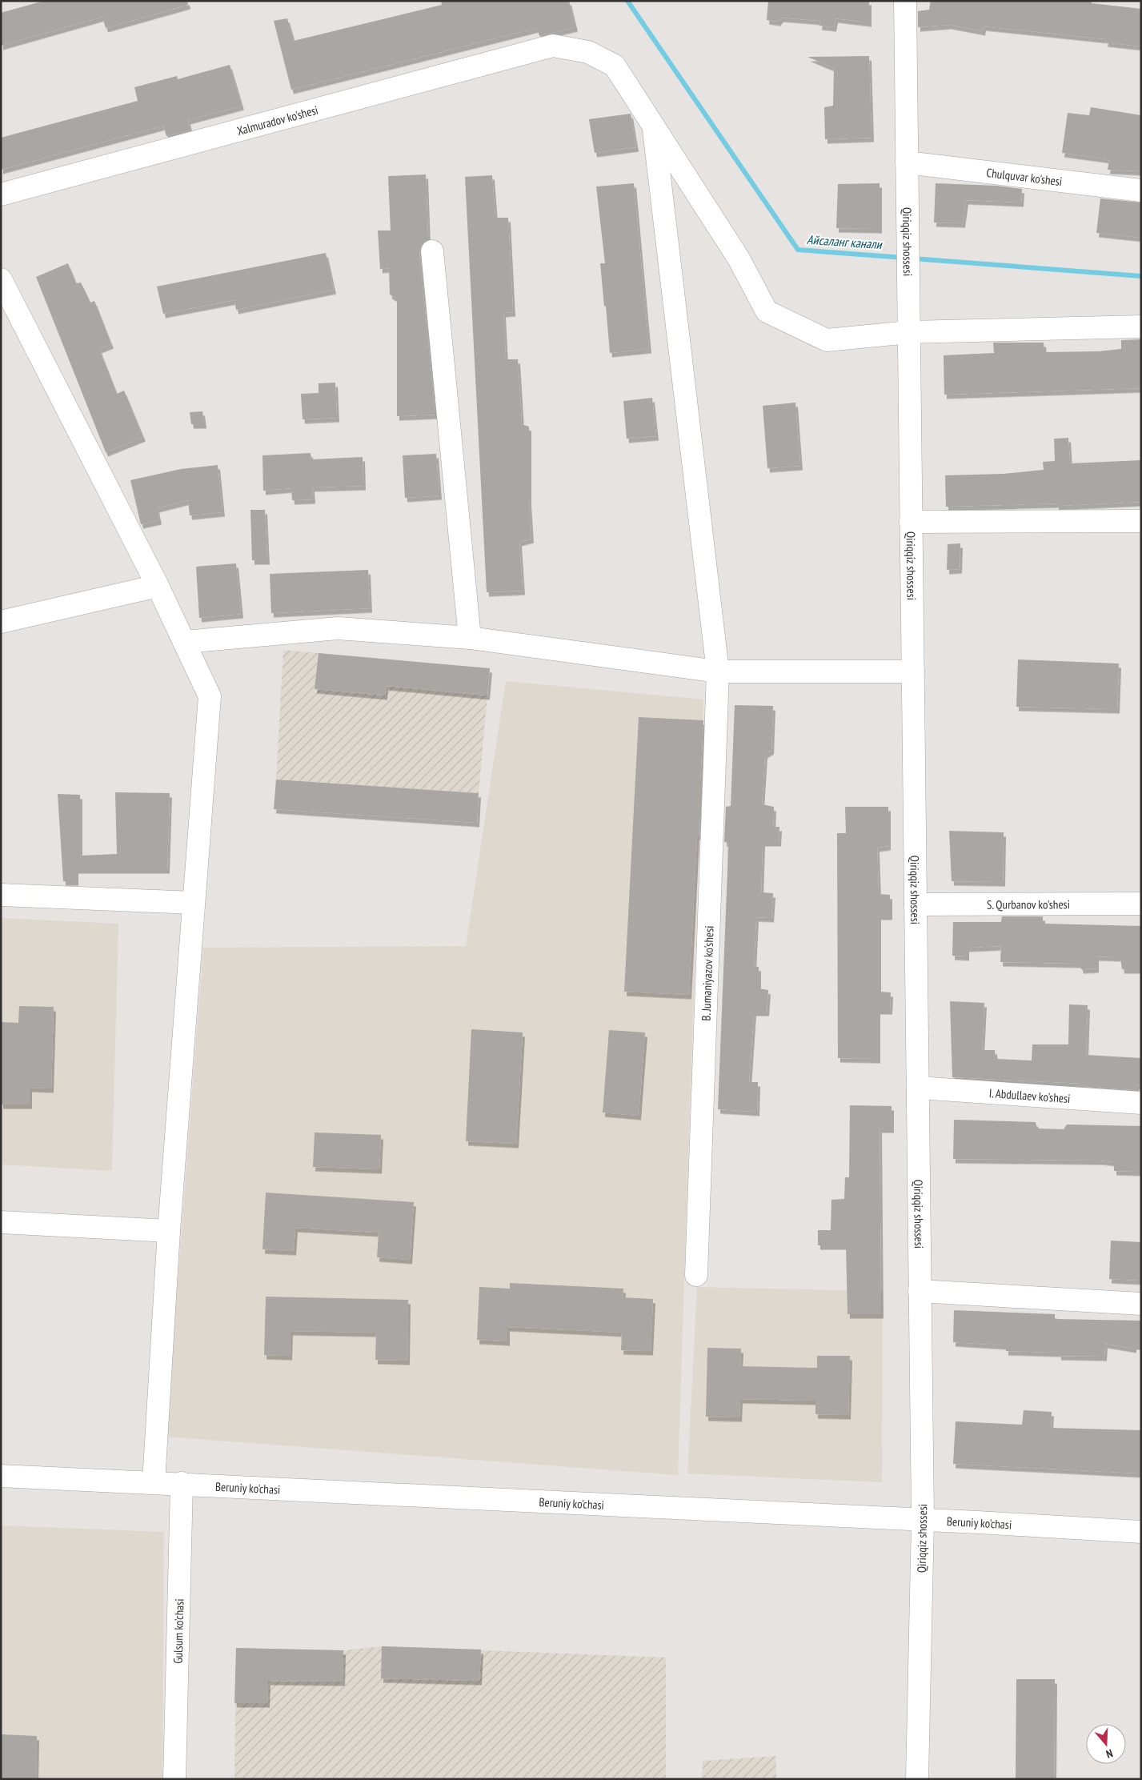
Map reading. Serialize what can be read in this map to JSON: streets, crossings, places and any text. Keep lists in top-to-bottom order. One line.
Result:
{"streets":{"street":["Xalmuradov ko'shesi","Chulquvar ko'shesi","Qiriqqiz shossesi","S. Qurbanov ko'shesi","B. Jumaniyazov ko'shesi","I. Abdullaev ko'shesi","Beruniy ko'chasi","Gulsum ko'chasi"]},"crossings":[["Xalmuradov ko'shesi","B. Jumaniyazov ko'shesi"],["Chulquvar ko'shesi","Qiriqqiz shossesi"],["Qiriqqiz shossesi","S. Qurbanov ko'shesi"],["Qiriqqiz shossesi","I. Abdullaev ko'shesi"],["Qiriqqiz shossesi","Beruniy ko'chasi"],["Beruniy ko'chasi","Gulsum ko'chasi"]],"water":["Айсаланг канали"],"north":"bottom"}
